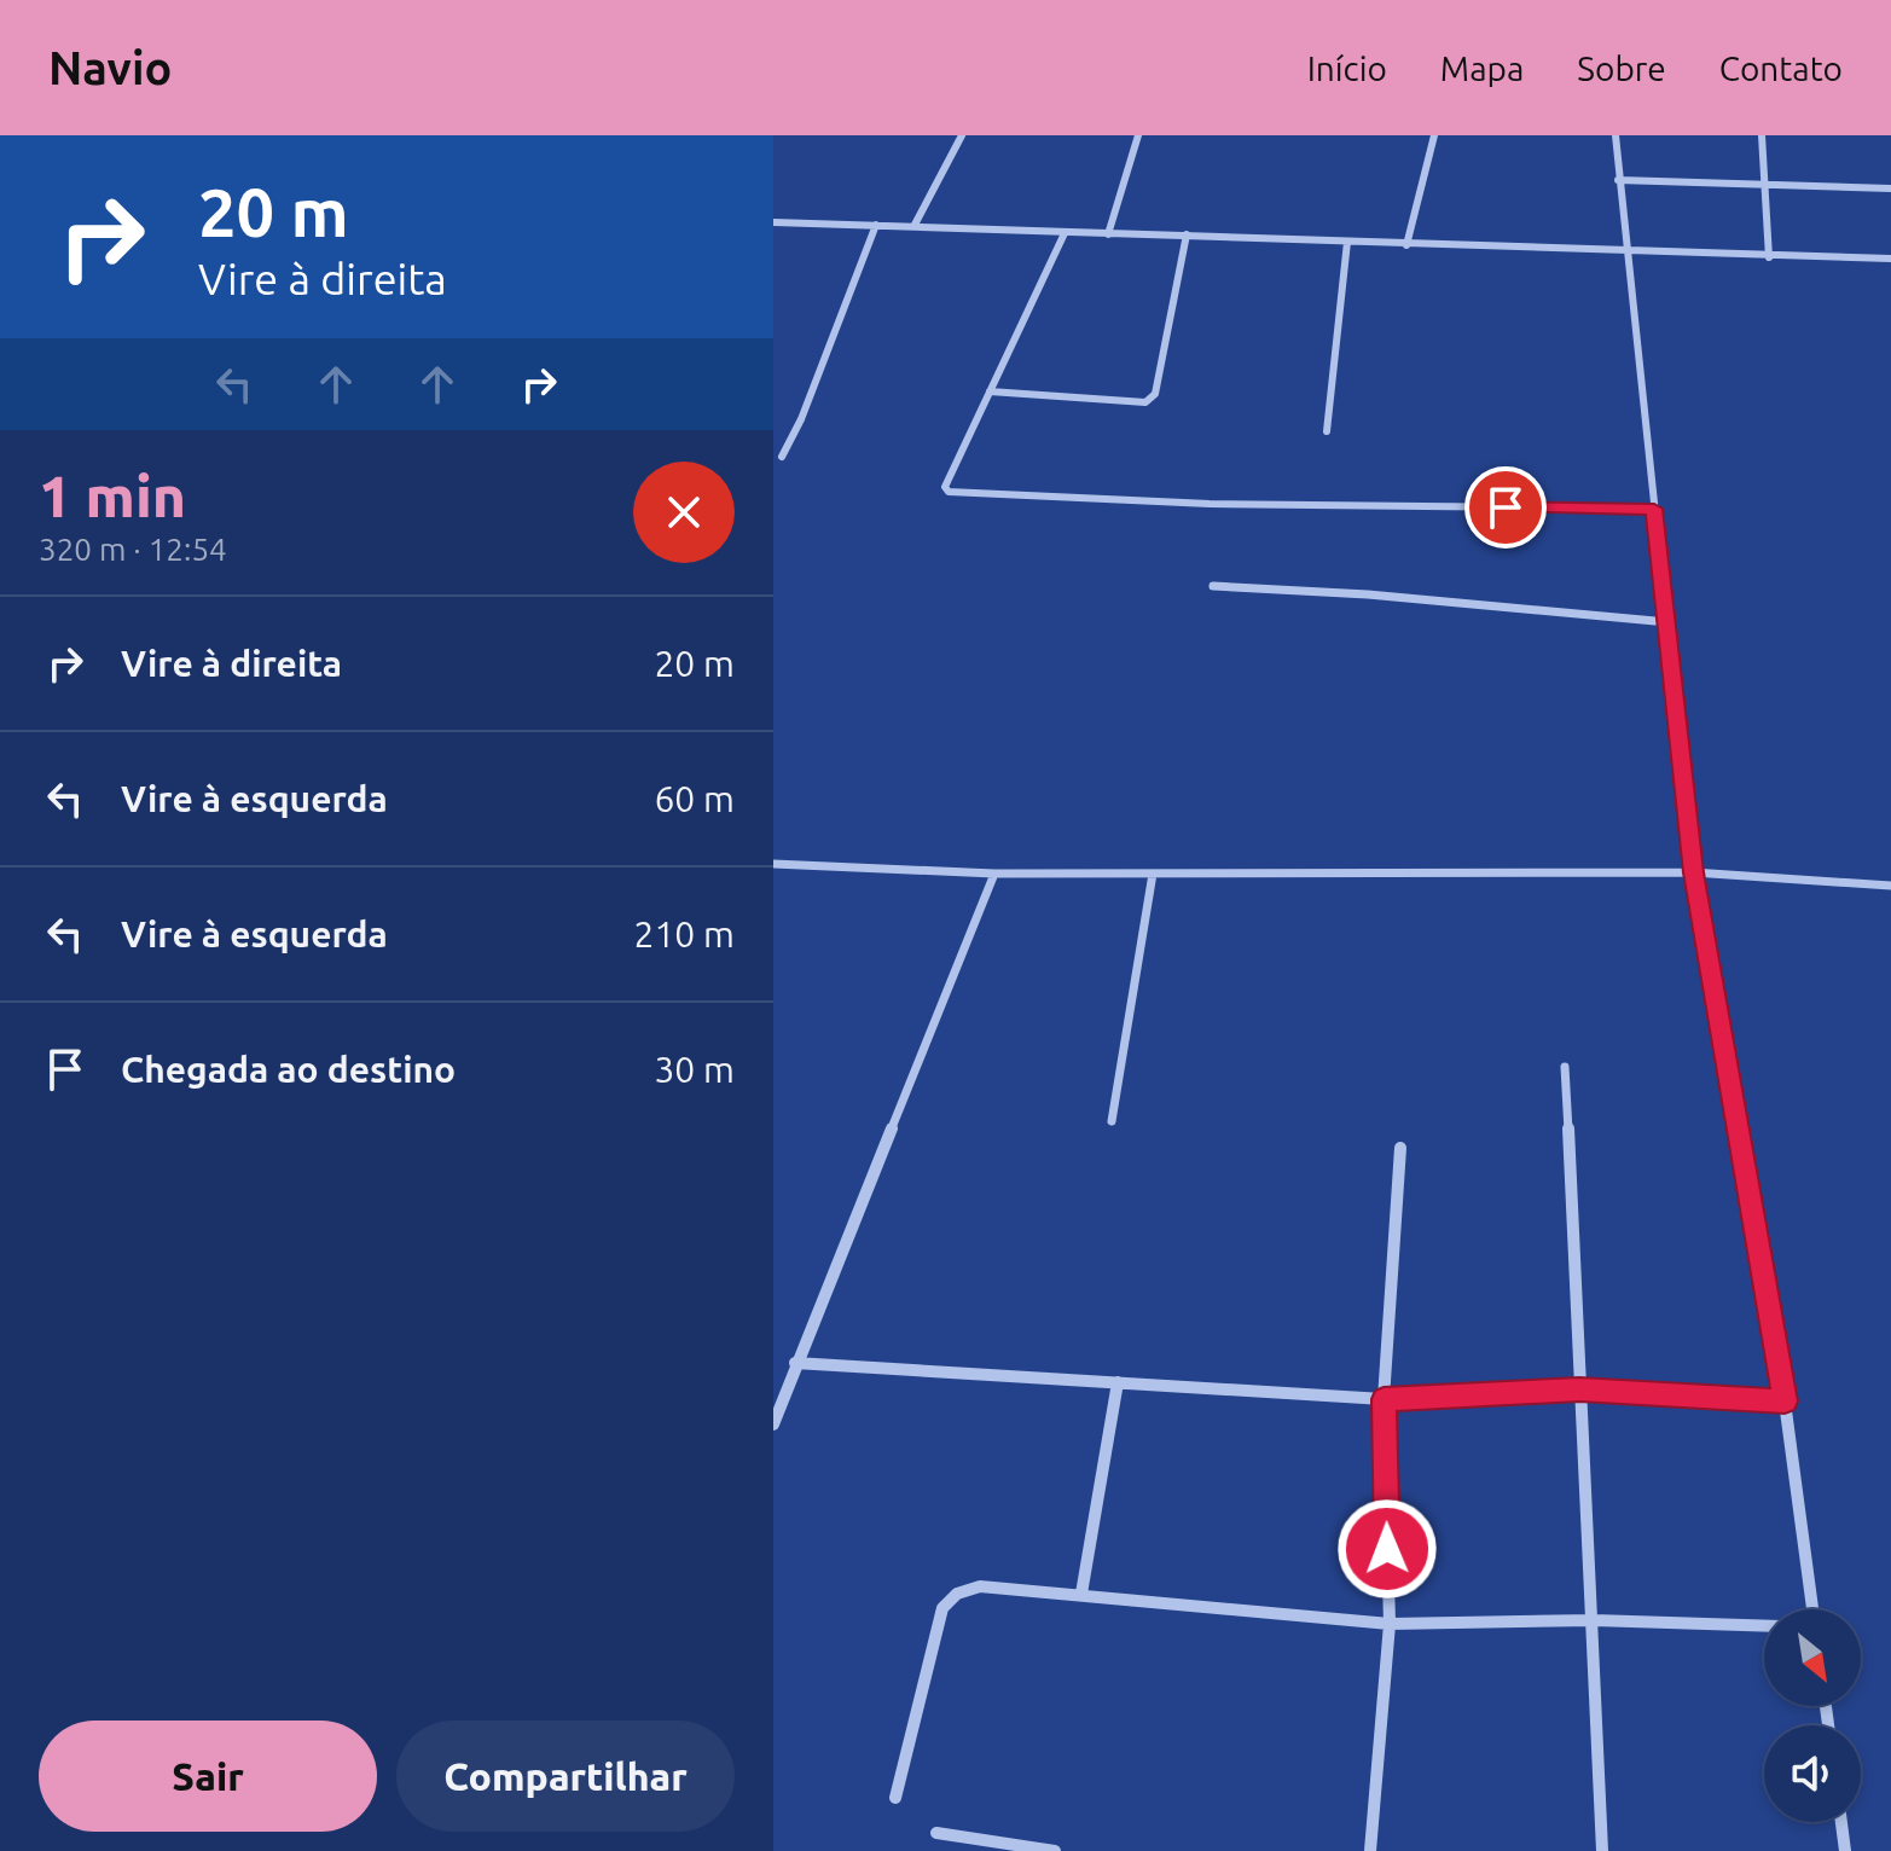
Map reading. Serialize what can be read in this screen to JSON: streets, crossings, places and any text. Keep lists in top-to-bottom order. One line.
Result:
{"north":"bottom right","page":{"header":"Navio","nav":["Início","Mapa","Sobre","Contato"],"turn":["20 m","Vire à direita"],"heading":["1 min","320 m · 12:54"],"list":[{"name":"Vire à direita","value":"20 m"},{"name":"Vire à esquerda","value":"60 m"},{"name":"Vire à esquerda","value":"210 m"},{"name":"Chegada ao destino","value":"30 m"}],"buttons":["Sair","Compartilhar"]}}
